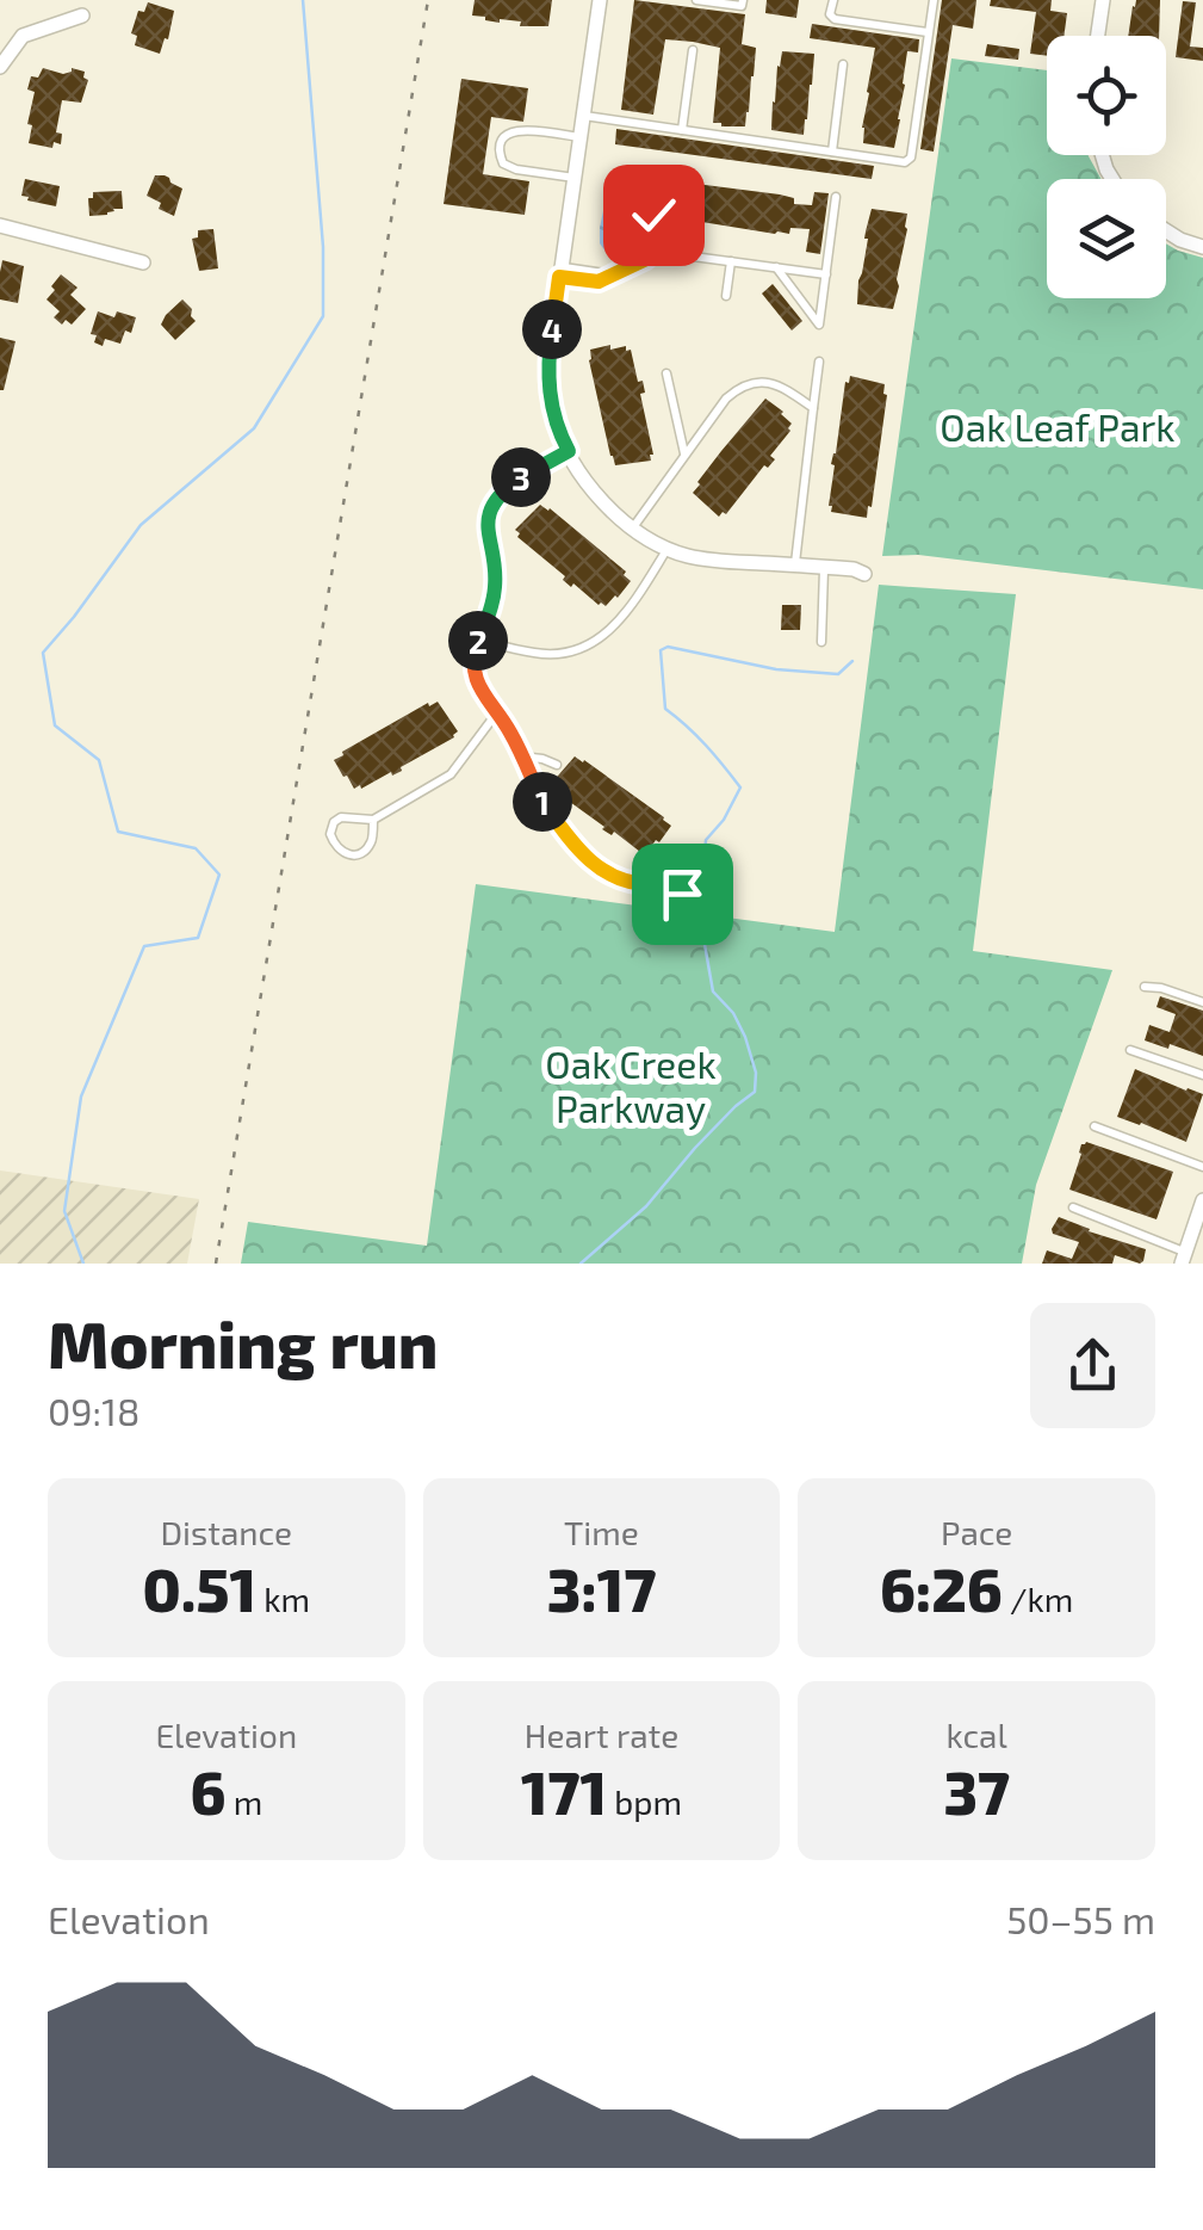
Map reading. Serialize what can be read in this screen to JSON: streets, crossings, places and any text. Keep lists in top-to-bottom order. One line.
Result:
{"parks":["Oak Leaf Park","Oak Creek Parkway"],"page":{"pins":["4","3","2","1"],"heading":["Morning run","09:18"],"stats":[["Distance","0.51 km"],["Time","3:17"],["Pace","6:26 /km"],["Elevation","6 m"],["Heart rate","171 bpm"],["kcal","37"]],"chart":["Elevation","50–55 m"]}}
